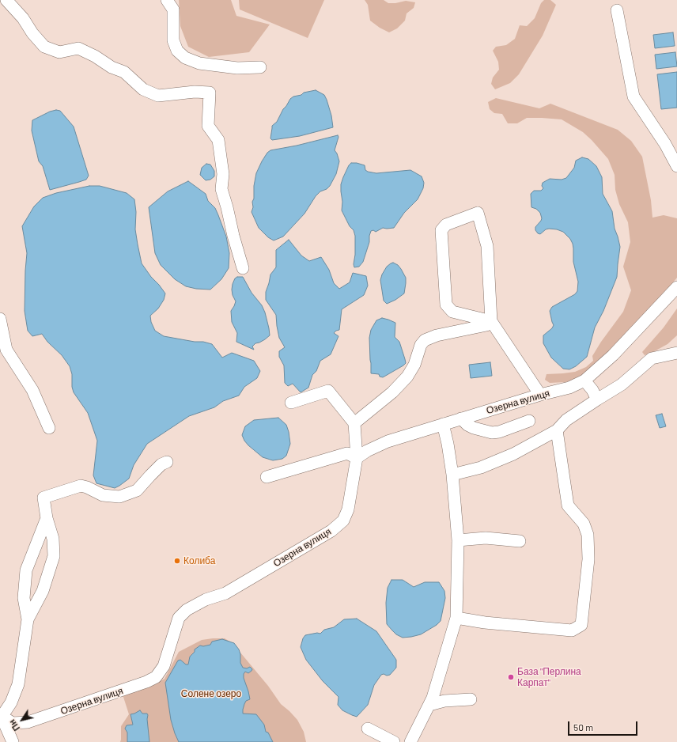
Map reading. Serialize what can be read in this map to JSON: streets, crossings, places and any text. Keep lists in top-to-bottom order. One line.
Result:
{"streets":{"street":["Озерна вулиця"]},"parks":["Солене озеро"],"places":["Колиба","База \"Перлина Карпат\""],"scale_bar":"50 m","north":"bottom left"}
